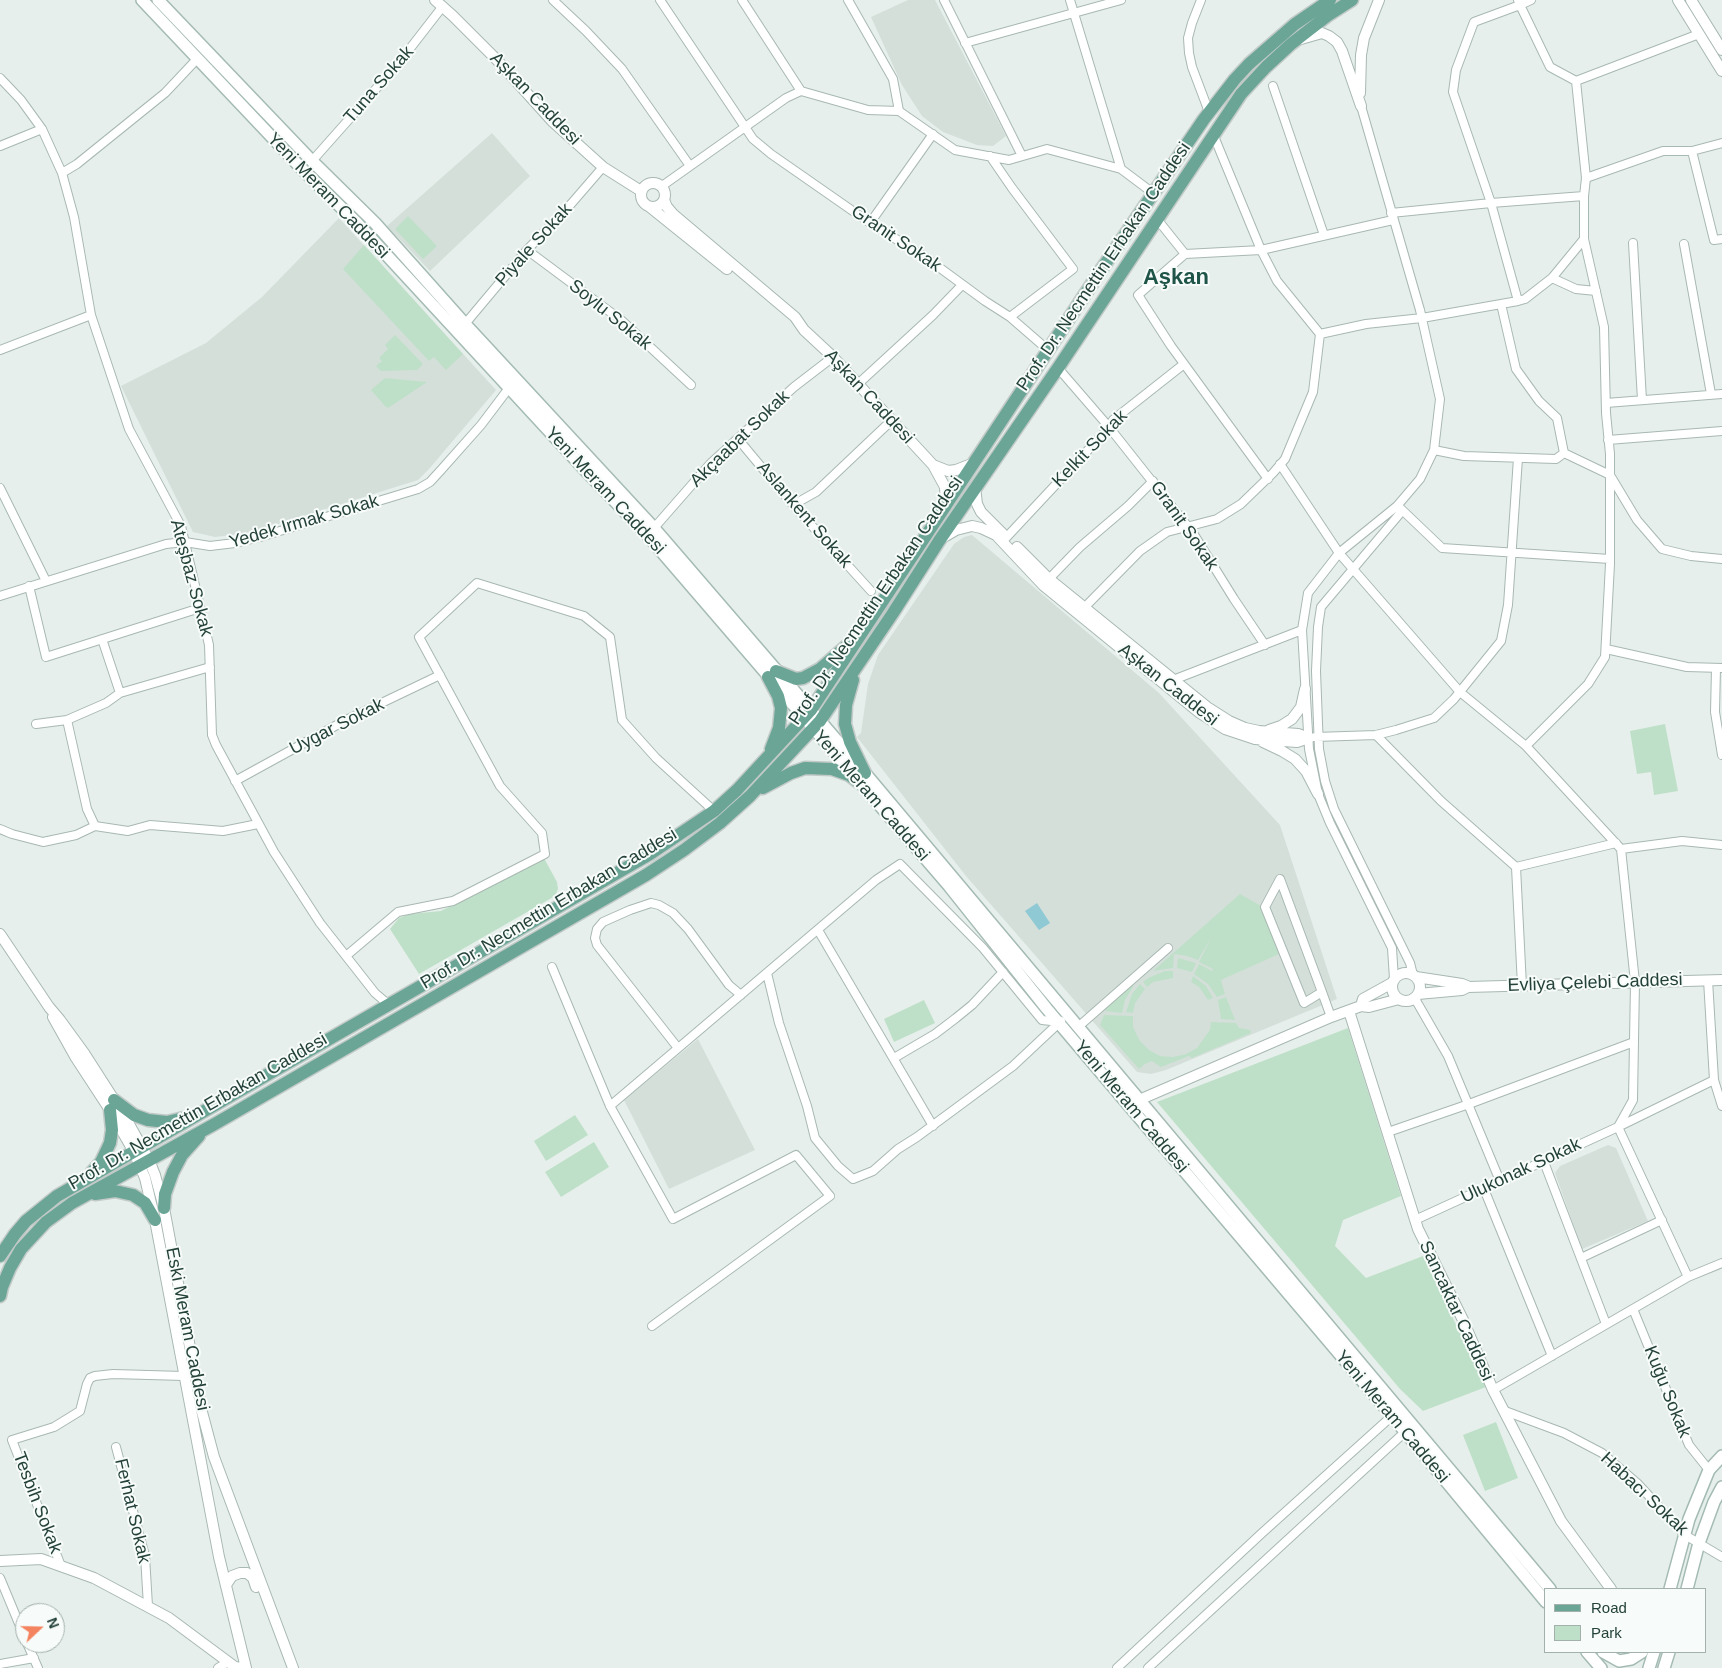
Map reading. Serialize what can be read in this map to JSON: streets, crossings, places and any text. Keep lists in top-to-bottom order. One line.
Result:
{"streets":{"main road":["Yeni Meram Caddesi","Prof. Dr. Necmettin Erbakan Caddesi"],"street":["Tuna Sokak","Aşkan Caddesi","Granit Sokak","Piyale Sokak","Soylu Sokak","Akçaabat Sokak","Kelkit Sokak","Aslankent Sokak","Yedek Irmak Sokak","Ateşbaz Sokak","Uygar Sokak","Evliya Çelebi Caddesi","Ulukonak Sokak","Sancaktar Caddesi","Eski Meram Caddesi","Kuğu Sokak","Habacı Sokak","Tesbih Sokak","Ferhat Sokak"]},"crossings":[["Tuna Sokak","Aşkan Caddesi"],["Tuna Sokak","Yeni Meram Caddesi"],["Aşkan Caddesi","Piyale Sokak"],["Aşkan Caddesi","Prof. Dr. Necmettin Erbakan Caddesi"],["Aşkan Caddesi","Akçaabat Sokak"],["Aşkan Caddesi","Kelkit Sokak"],["Yeni Meram Caddesi","Piyale Sokak"],["Yeni Meram Caddesi","Prof. Dr. Necmettin Erbakan Caddesi"],["Yeni Meram Caddesi","Akçaabat Sokak"],["Yeni Meram Caddesi","Yedek Irmak Sokak"],["Granit Sokak","Prof. Dr. Necmettin Erbakan Caddesi"],["Granit Sokak","Kelkit Sokak"],["Piyale Sokak","Soylu Sokak"],["Prof. Dr. Necmettin Erbakan Caddesi","Ateşbaz Sokak"],["Prof. Dr. Necmettin Erbakan Caddesi","Eski Meram Caddesi"],["Akçaabat Sokak","Aslankent Sokak"],["Yedek Irmak Sokak","Ateşbaz Sokak"],["Ateşbaz Sokak","Uygar Sokak"],["Ulukonak Sokak","Sancaktar Caddesi"],["Sancaktar Caddesi","Habacı Sokak"],["Eski Meram Caddesi","Tesbih Sokak"]],"districts":["Aşkan"],"legend":["Road","Park"],"north":"right"}
